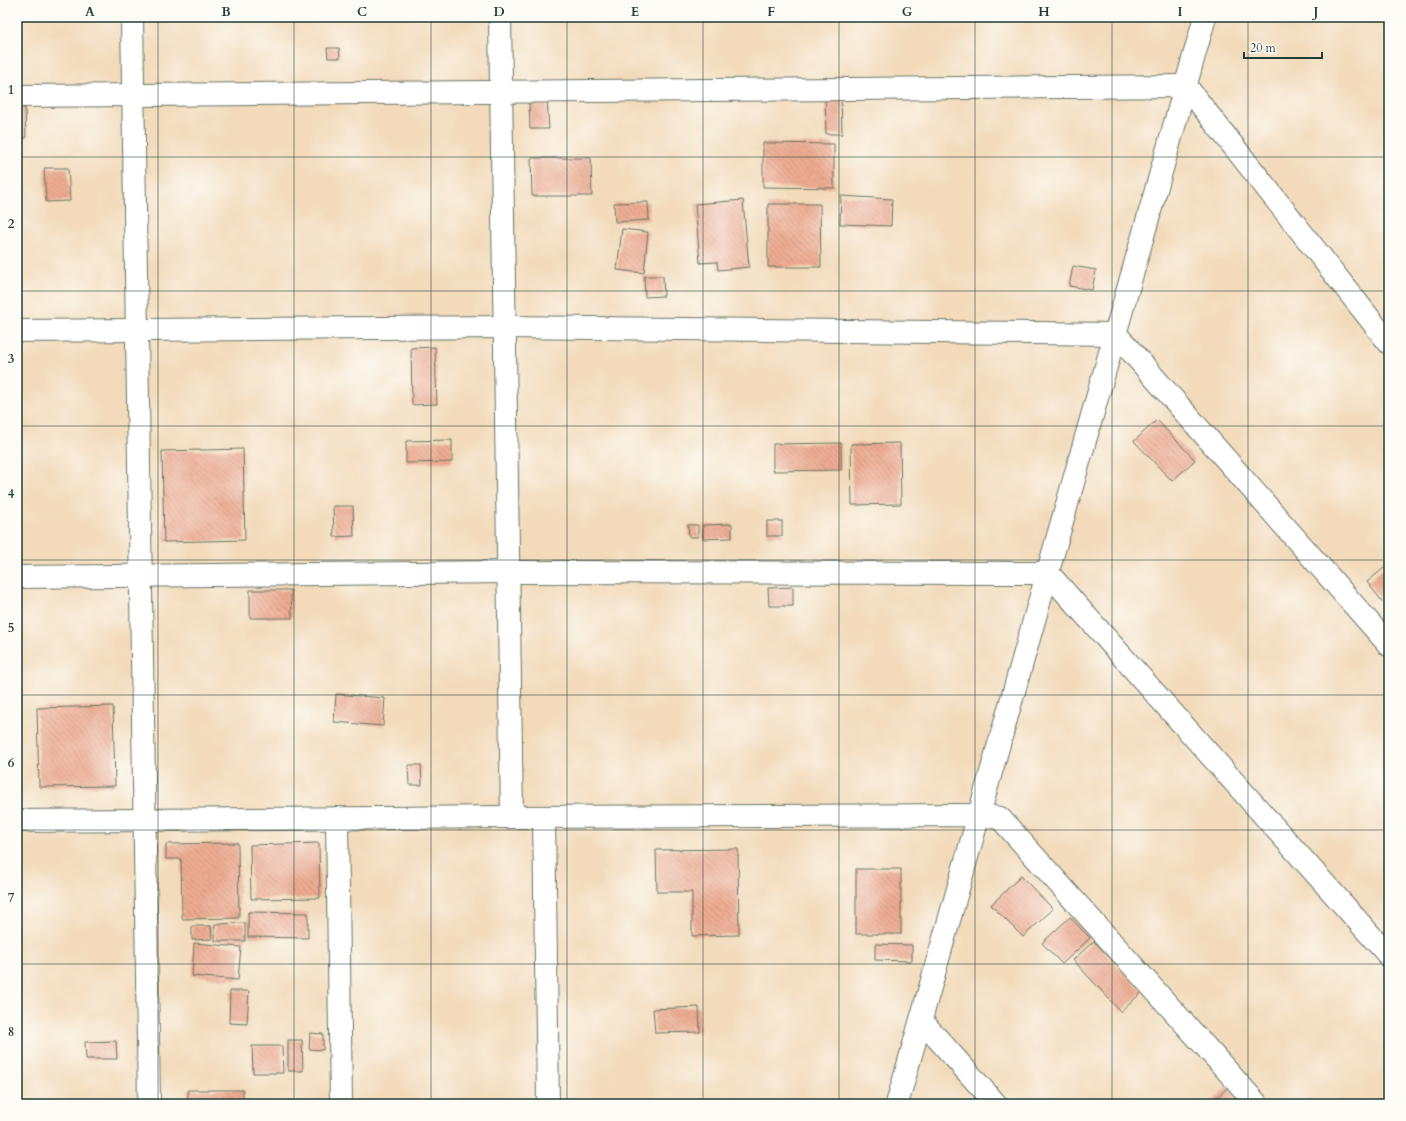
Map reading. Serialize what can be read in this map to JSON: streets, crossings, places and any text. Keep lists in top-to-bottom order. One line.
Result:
{"scale_bar":"20 m","grid":{"columns":["A","B","C","D","E","F","G","H","I","J"],"rows":["1","2","3","4","5","6","7","8"]}}
